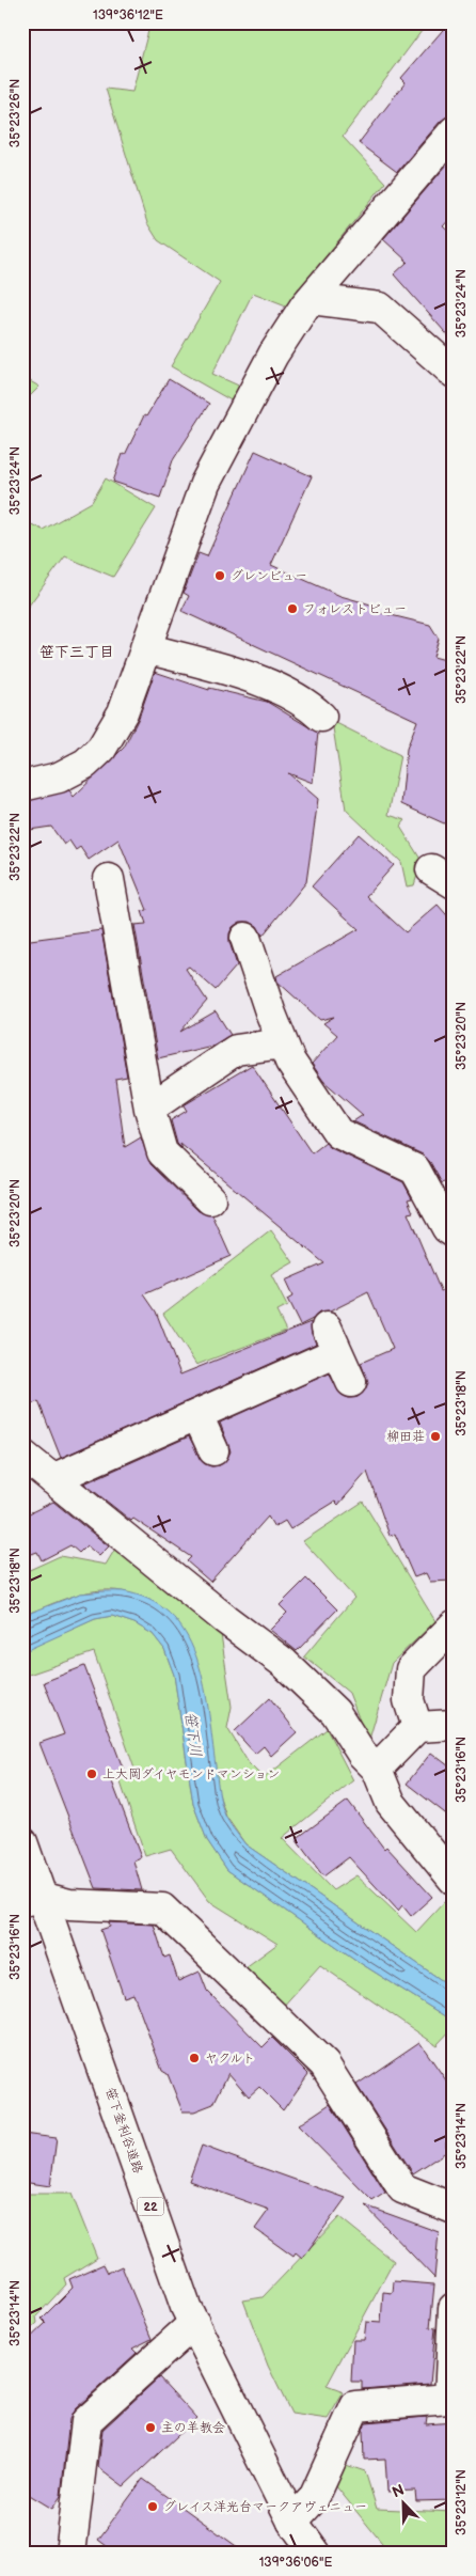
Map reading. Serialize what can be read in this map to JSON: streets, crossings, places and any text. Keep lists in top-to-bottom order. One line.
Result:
{"streets":{"street":["笹下釜利谷道路","22"]},"districts":["笹下三丁目"],"water":["笹下川"],"places":["グレンビュー","フォレストビュー","柳田荘","上大岡ダイヤモンドマンション","ヤクルト","主の羊教会","グレイス洋光台マークアヴェニュー"],"north":"top left","coordinates":["139°36'12\"E","35°23'26\"N","35°23'24\"N","35°23'22\"N","35°23'20\"N","35°23'18\"N","35°23'16\"N","35°23'14\"N","35°23'12\"N","139°36'06\"E"]}
